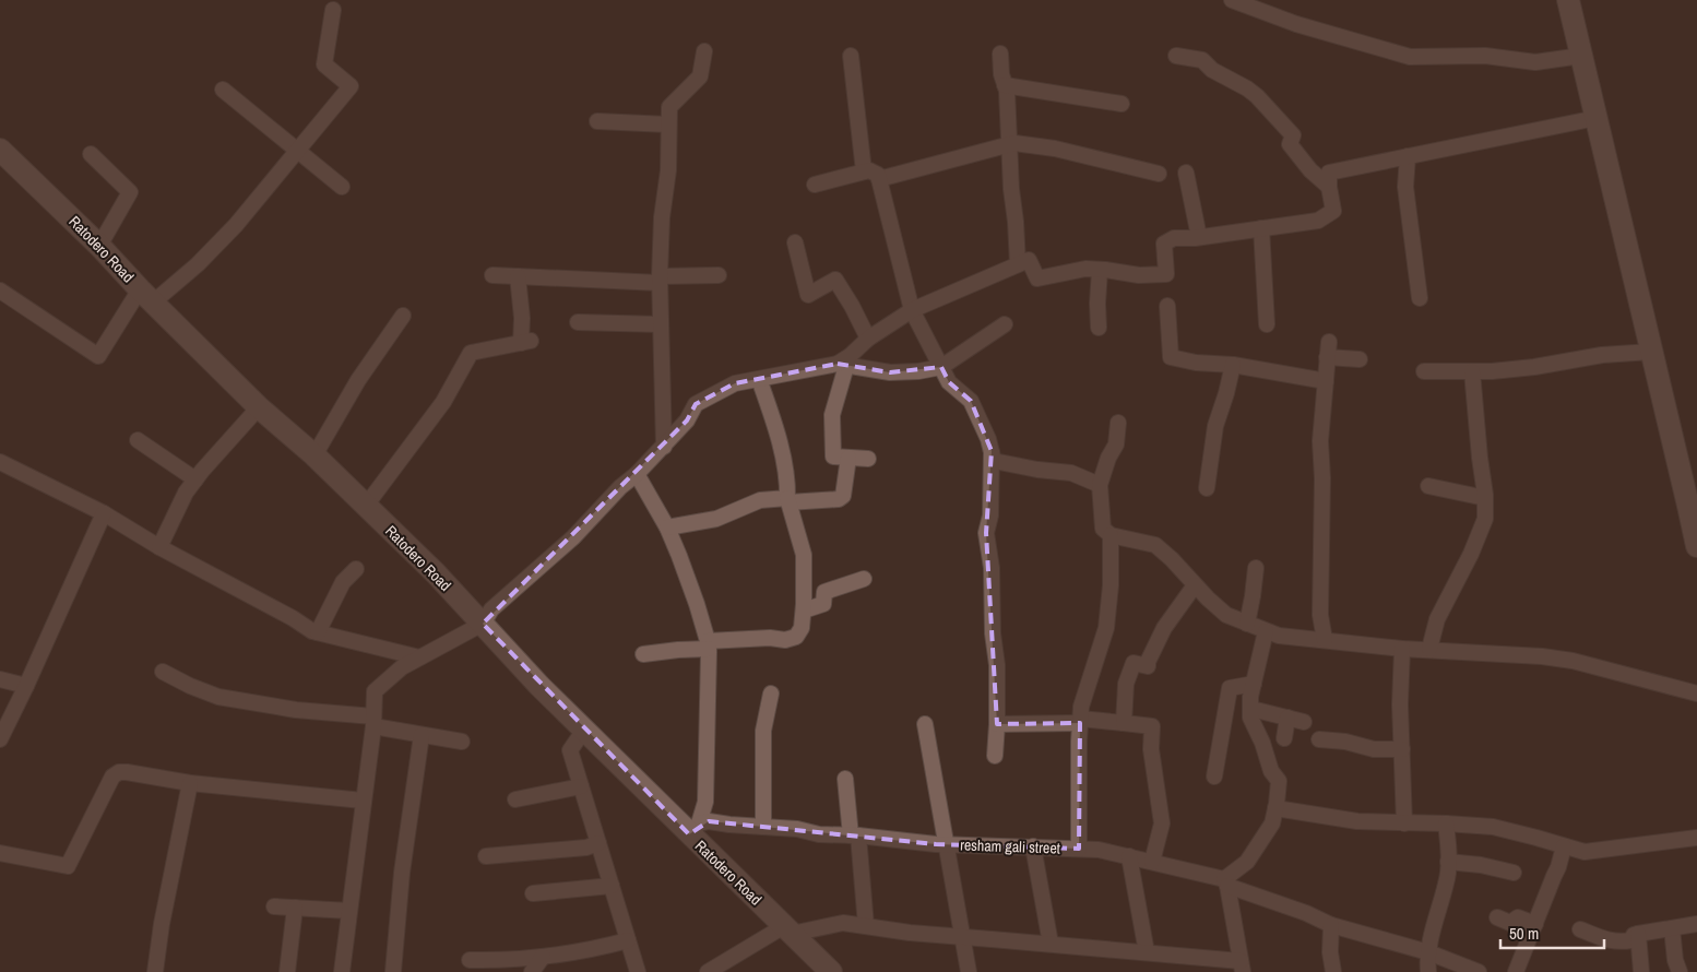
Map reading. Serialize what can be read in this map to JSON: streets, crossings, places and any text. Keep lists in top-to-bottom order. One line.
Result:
{"streets":{"main road":["Ratodero Road"],"street":["resham gali street"]},"crossings":[["Ratodero Road","resham gali street"]],"scale_bar":"50 m"}
